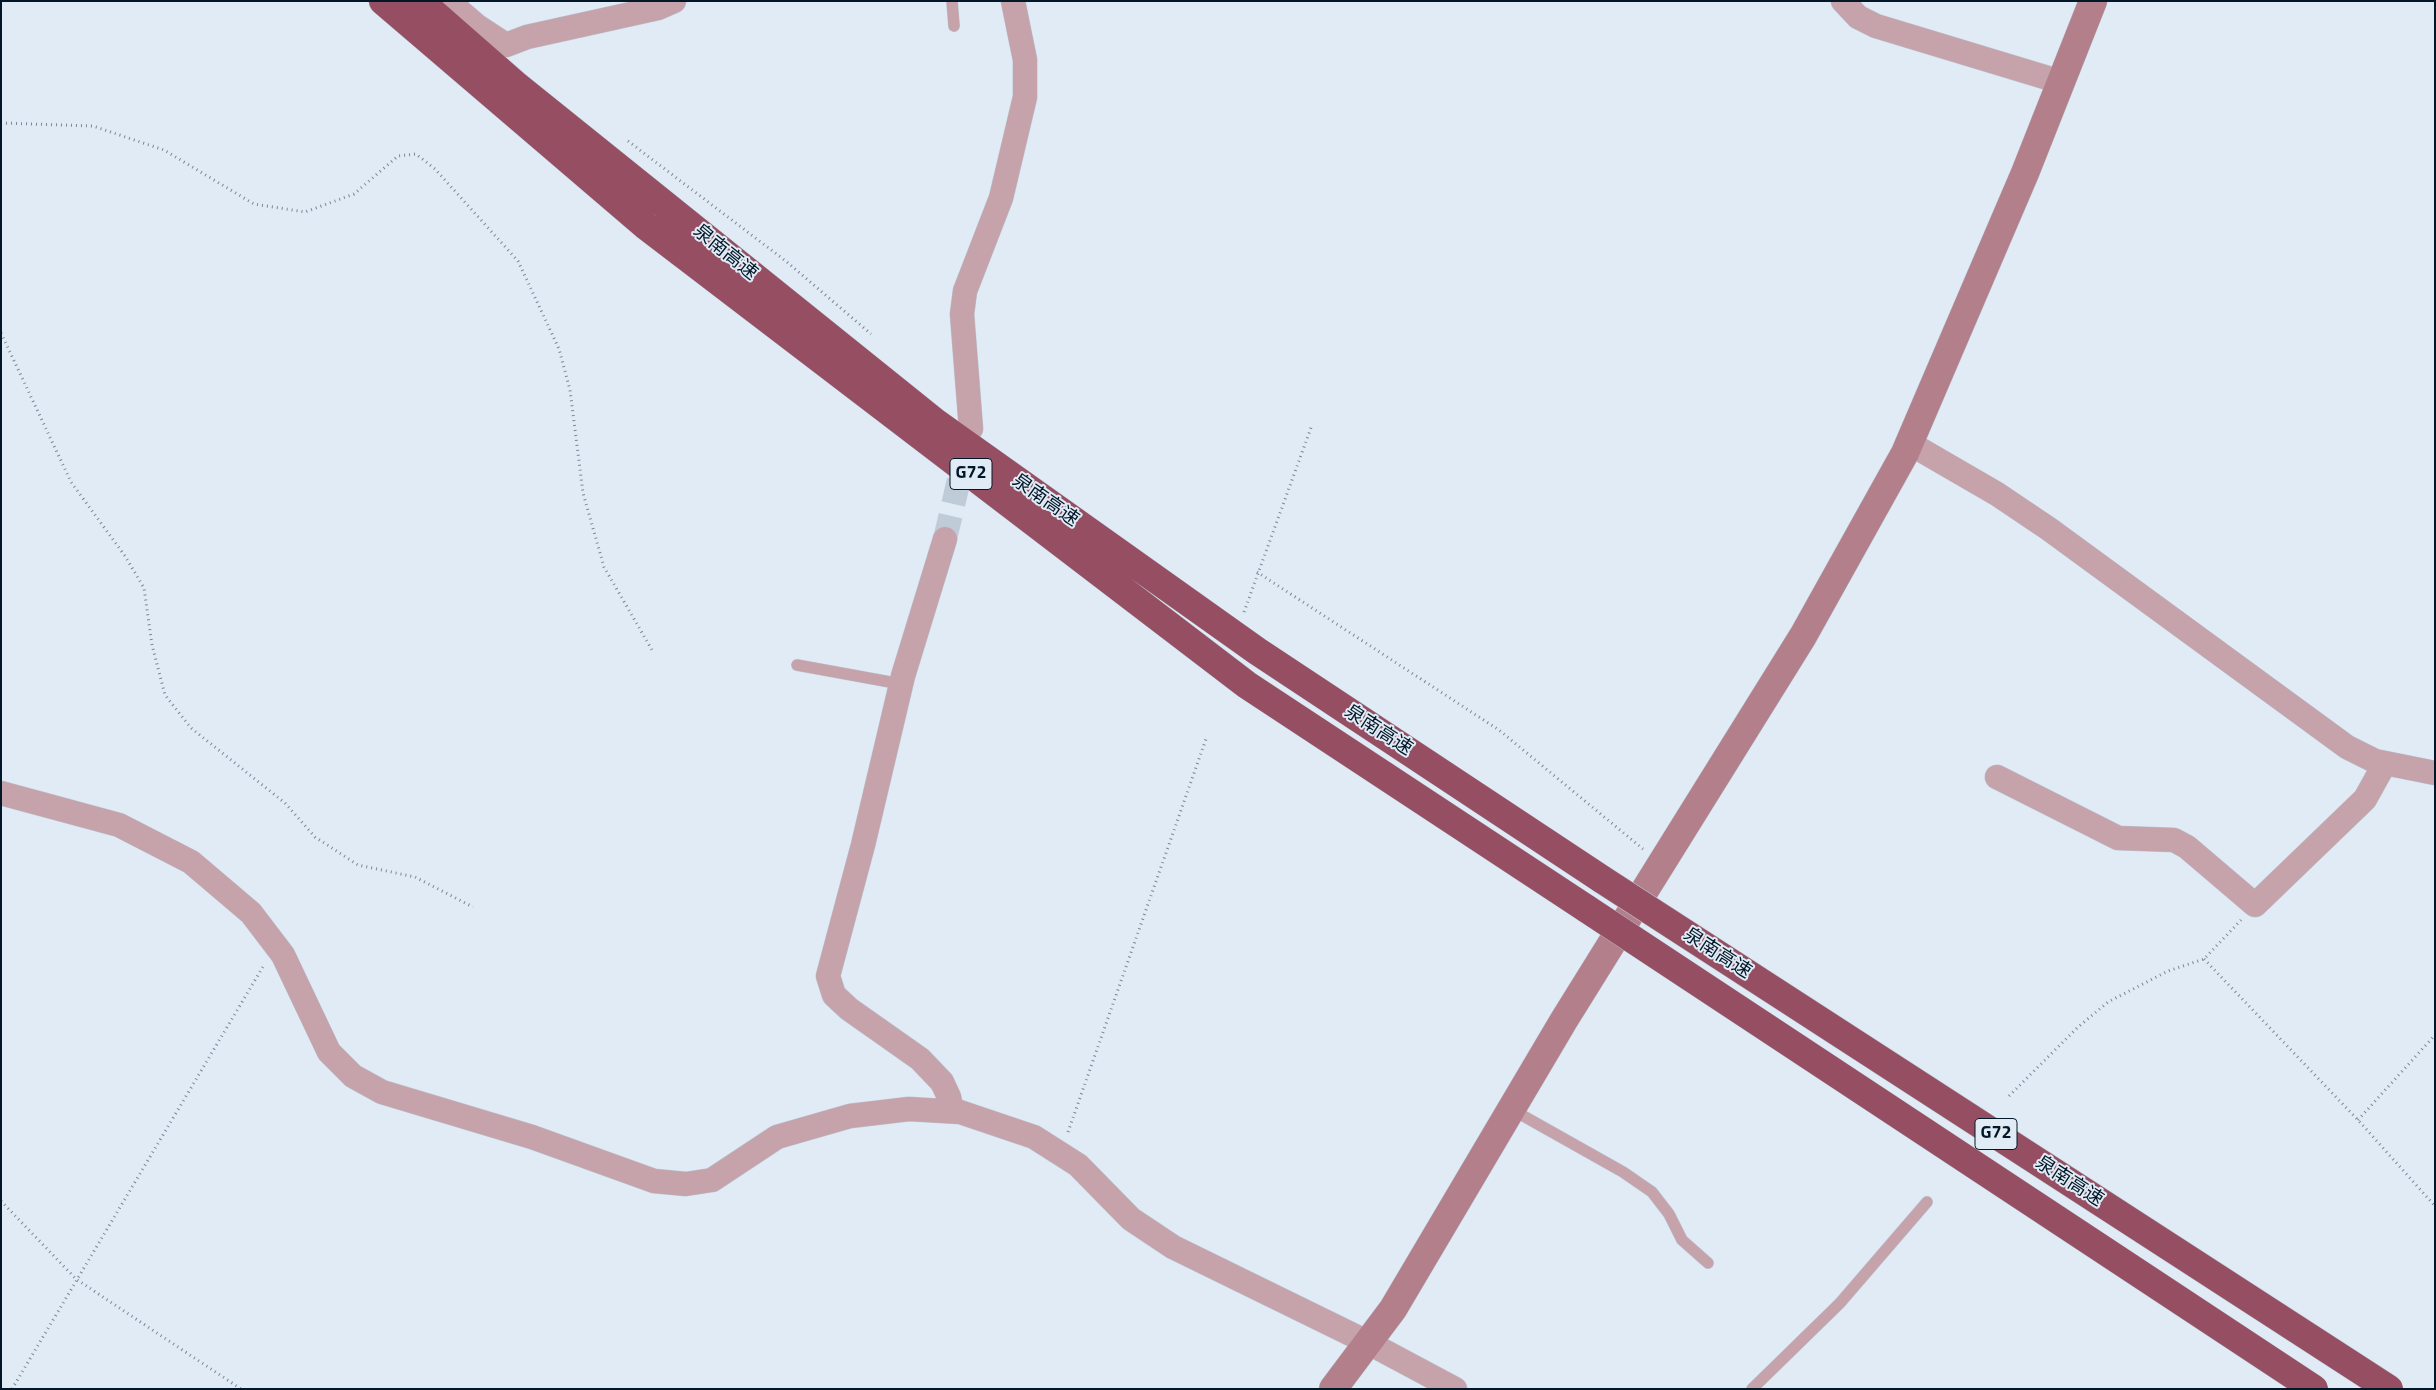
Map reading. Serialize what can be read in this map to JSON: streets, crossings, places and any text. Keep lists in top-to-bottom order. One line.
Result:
{"streets":{"highway":["泉南高速","G72"]}}
